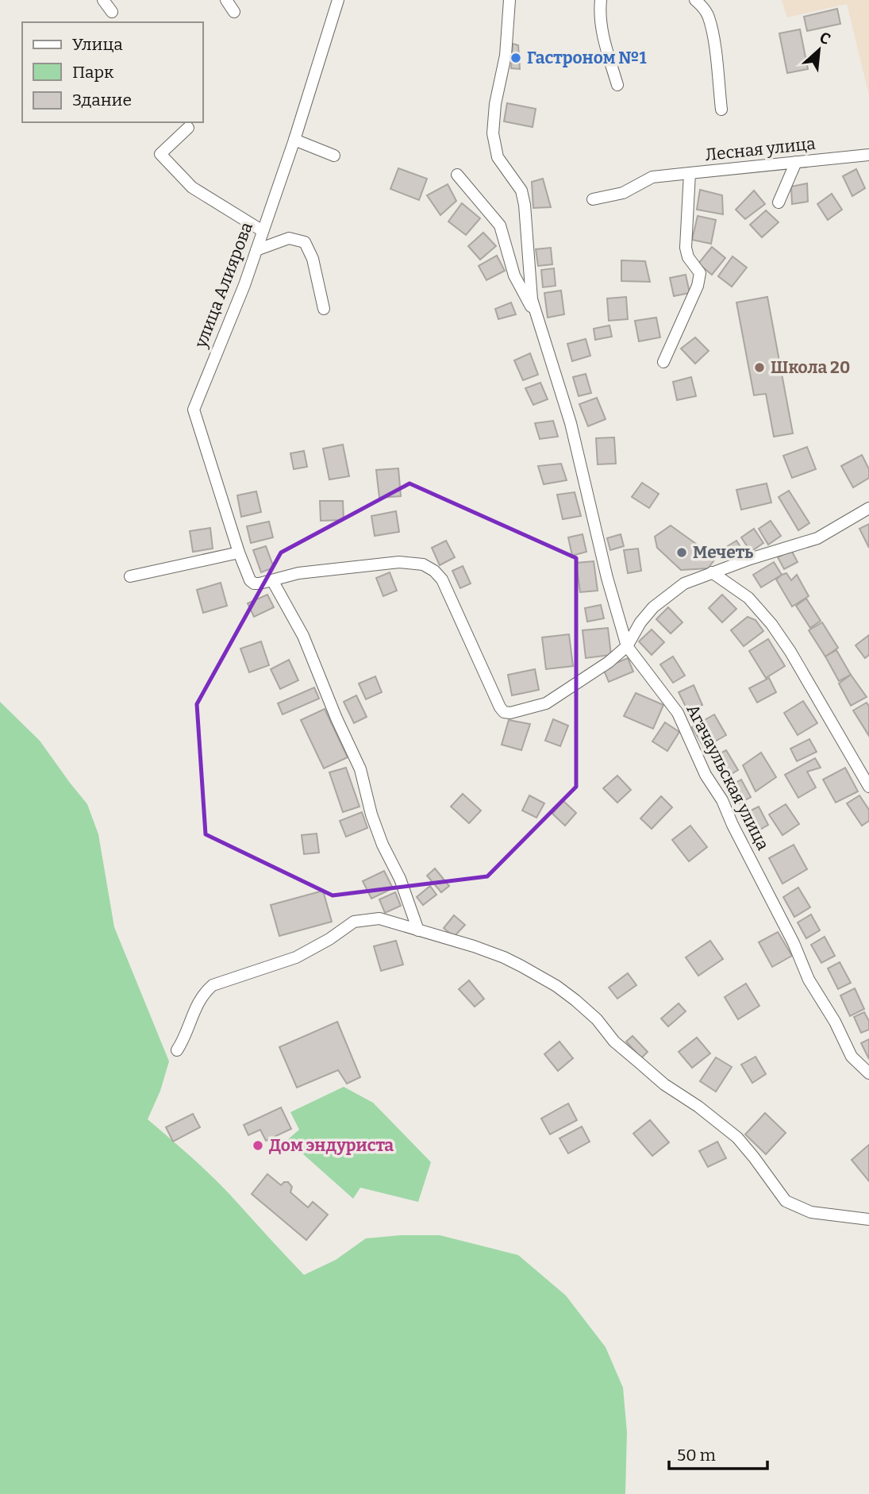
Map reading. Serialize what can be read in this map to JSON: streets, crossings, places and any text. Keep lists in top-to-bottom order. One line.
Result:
{"streets":{"street":["Лесная улица","улица Алиярова","Агачаульская улица"]},"places":["Гастроном №1","Школа 20","Мечеть","Дом эндуриста"],"legend":["Улица","Парк","Здание"],"scale_bar":"50 m","north":"top right"}
